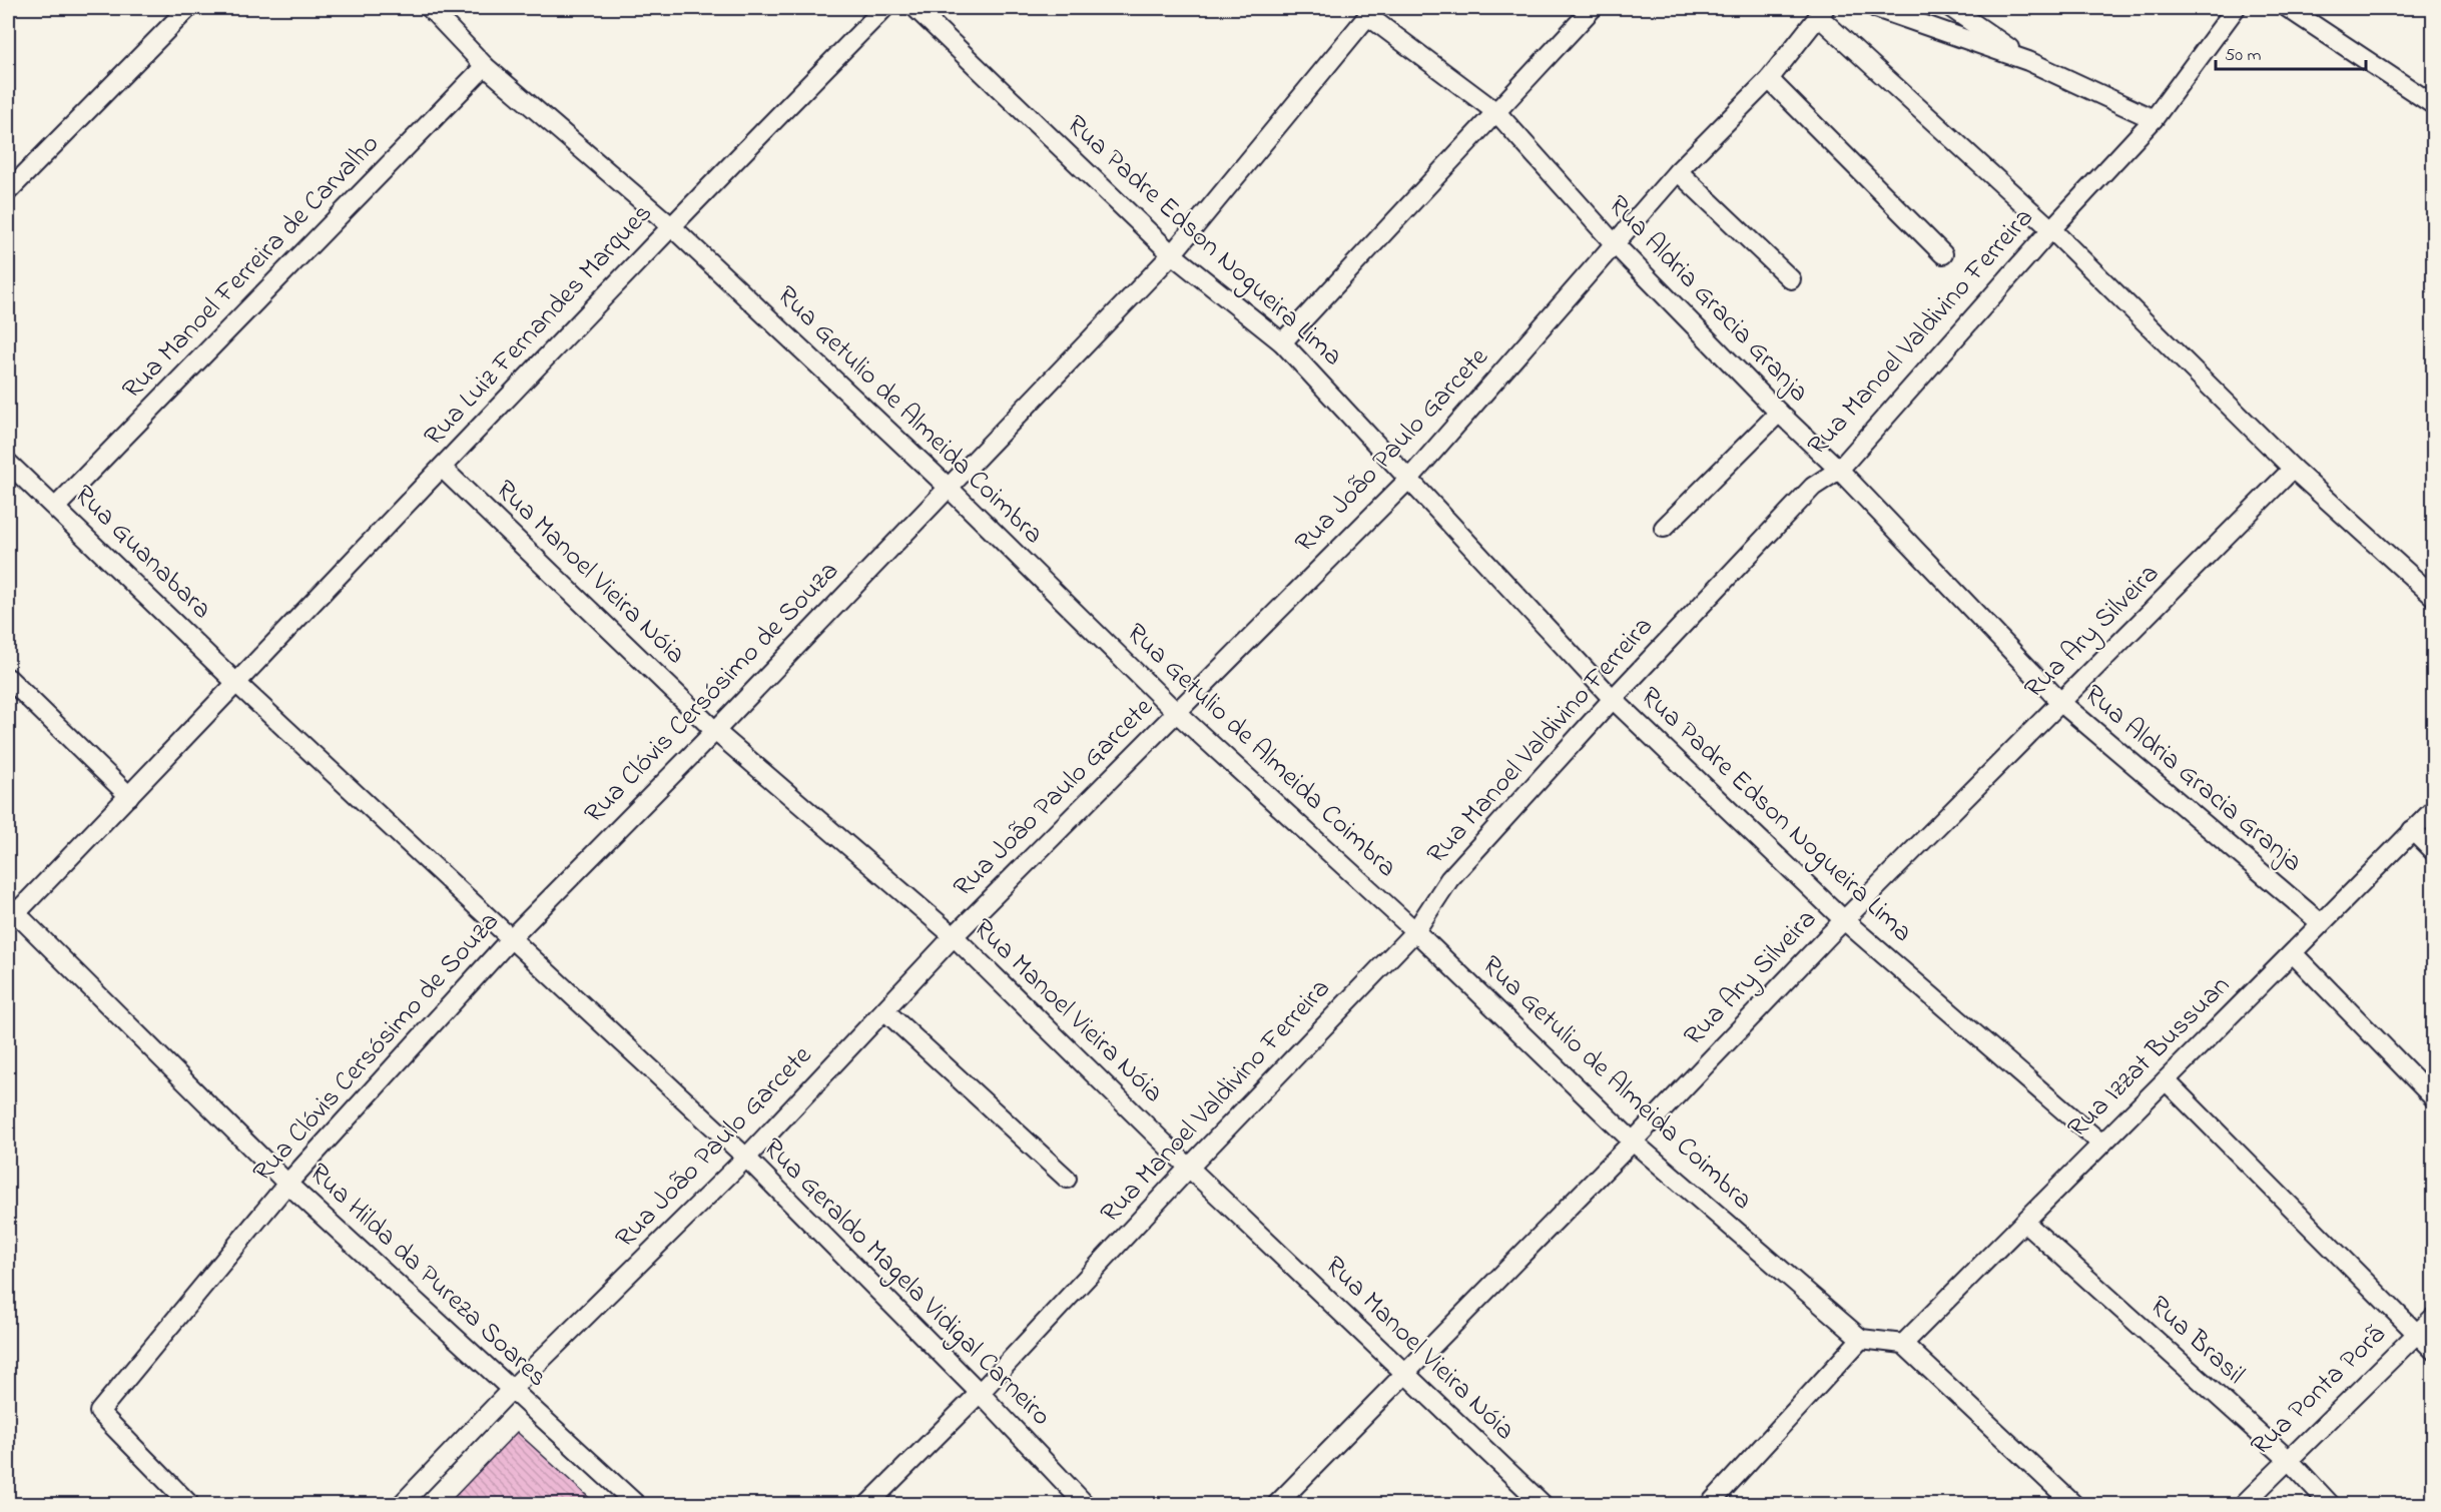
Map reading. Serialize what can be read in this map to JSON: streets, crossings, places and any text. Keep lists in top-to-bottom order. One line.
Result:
{"streets":{"street":["Rua Padre Edson Nogueira Lima","Rua Manoel Ferreira de Carvalho","Rua Aldria Gracia Granja","Rua Luiz Fernandes Marques","Rua Manoel Valdivino Ferreira","Rua Getulio de Almeida Coimbra","Rua João Paulo Garcete","Rua Guanabara","Rua Manoel Vieira Nóia","Rua Ary Silveira","Rua Clóvis Cersósimo de Souza","Rua Izzat Bussuan","Rua Hilda da Pureza Soares","Rua Geraldo Magela Vidigal Carneiro","Rua Brasil","Rua Ponta Porã"]},"crossings":[["Rua Padre Edson Nogueira Lima","Rua Manoel Valdivino Ferreira"],["Rua Padre Edson Nogueira Lima","Rua João Paulo Garcete"],["Rua Padre Edson Nogueira Lima","Rua Ary Silveira"],["Rua Padre Edson Nogueira Lima","Rua Clóvis Cersósimo de Souza"],["Rua Padre Edson Nogueira Lima","Rua Izzat Bussuan"],["Rua Manoel Ferreira de Carvalho","Rua Getulio de Almeida Coimbra"],["Rua Manoel Ferreira de Carvalho","Rua Guanabara"],["Rua Aldria Gracia Granja","Rua Manoel Valdivino Ferreira"],["Rua Aldria Gracia Granja","Rua João Paulo Garcete"],["Rua Aldria Gracia Granja","Rua Ary Silveira"],["Rua Aldria Gracia Granja","Rua Clóvis Cersósimo de Souza"],["Rua Aldria Gracia Granja","Rua Izzat Bussuan"],["Rua Luiz Fernandes Marques","Rua Getulio de Almeida Coimbra"],["Rua Luiz Fernandes Marques","Rua Guanabara"],["Rua Luiz Fernandes Marques","Rua Manoel Vieira Nóia"],["Rua Luiz Fernandes Marques","Rua Geraldo Magela Vidigal Carneiro"],["Rua Manoel Valdivino Ferreira","Rua Getulio de Almeida Coimbra"],["Rua Manoel Valdivino Ferreira","Rua Manoel Vieira Nóia"],["Rua Manoel Valdivino Ferreira","Rua Geraldo Magela Vidigal Carneiro"],["Rua Getulio de Almeida Coimbra","Rua João Paulo Garcete"],["Rua Getulio de Almeida Coimbra","Rua Ary Silveira"],["Rua Getulio de Almeida Coimbra","Rua Clóvis Cersósimo de Souza"],["Rua João Paulo Garcete","Rua Manoel Vieira Nóia"],["Rua João Paulo Garcete","Rua Hilda da Pureza Soares"],["Rua João Paulo Garcete","Rua Geraldo Magela Vidigal Carneiro"],["Rua Guanabara","Rua Geraldo Magela Vidigal Carneiro"],["Rua Manoel Vieira Nóia","Rua Ary Silveira"],["Rua Manoel Vieira Nóia","Rua Clóvis Cersósimo de Souza"],["Rua Clóvis Cersósimo de Souza","Rua Hilda da Pureza Soares"],["Rua Clóvis Cersósimo de Souza","Rua Geraldo Magela Vidigal Carneiro"],["Rua Izzat Bussuan","Rua Brasil"],["Rua Brasil","Rua Ponta Porã"]],"scale_bar":"50 m"}
